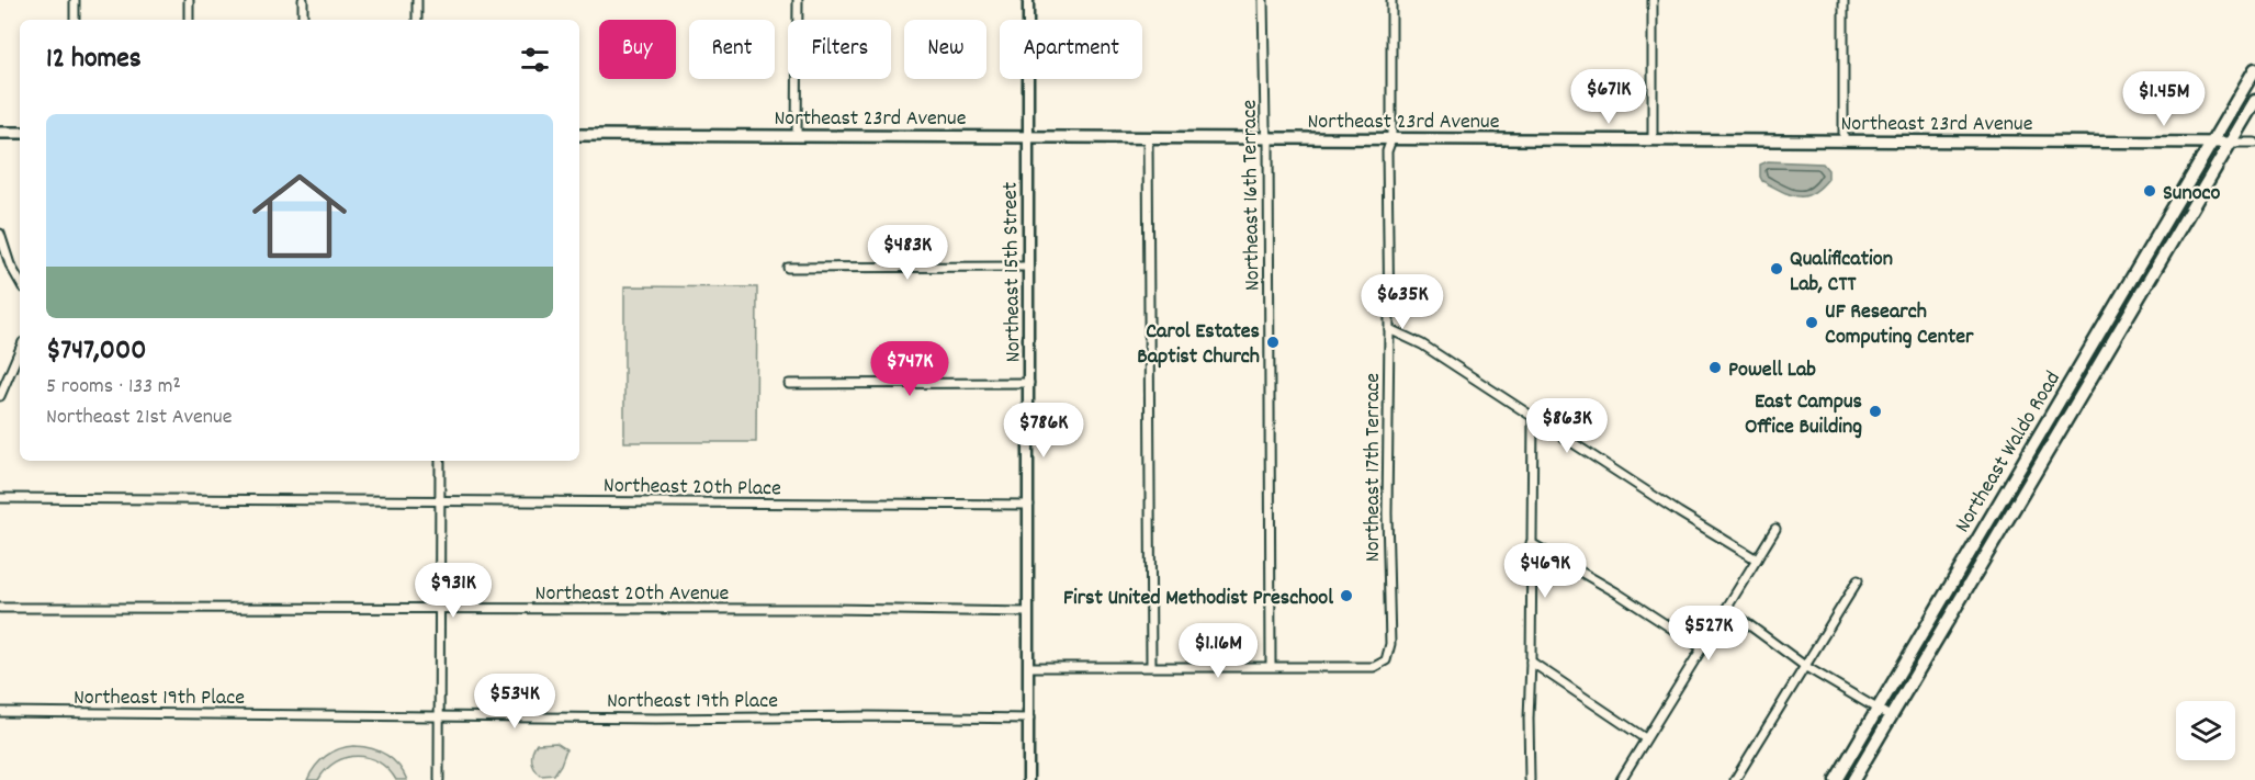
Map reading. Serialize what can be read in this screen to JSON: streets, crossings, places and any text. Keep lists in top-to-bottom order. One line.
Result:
{"streets":{"highway":["Northeast Waldo Road"],"main road":["Northeast 23rd Avenue"],"street":["Northeast 16th Terrace","Northeast 15th Street","Northeast 17th Terrace","Northeast 20th Place","Northeast 20th Avenue","Northeast 19th Place"]},"crossings":[["Northeast 23rd Avenue","Northeast 16th Terrace"],["Northeast 23rd Avenue","Northeast 15th Street"],["Northeast 23rd Avenue","Northeast Waldo Road"],["Northeast 23rd Avenue","Northeast 17th Terrace"],["Northeast 16th Terrace","Northeast 17th Terrace"],["Northeast 15th Street","Northeast 20th Place"],["Northeast 15th Street","Northeast 20th Avenue"],["Northeast 15th Street","Northeast 19th Place"]],"places":["Sunoco","Qualification Lab, CTT","UF Research Computing Center","Carol Estates Baptist Church","Powell Lab","East Campus Office Building","First United Methodist Preschool"],"page":{"chip":["Buy","Rent","Filters","New","Apartment"],"heading":"12 homes","price":["$671K","$1.45M","$483K","$635K","$747K","$863K","$786K","$469K","$931K","$527K","$1.16M","$534K"],"list":[{"name":"$747,000","note":"5 rooms · 133 m² · Northeast 21st Avenue"}]}}
